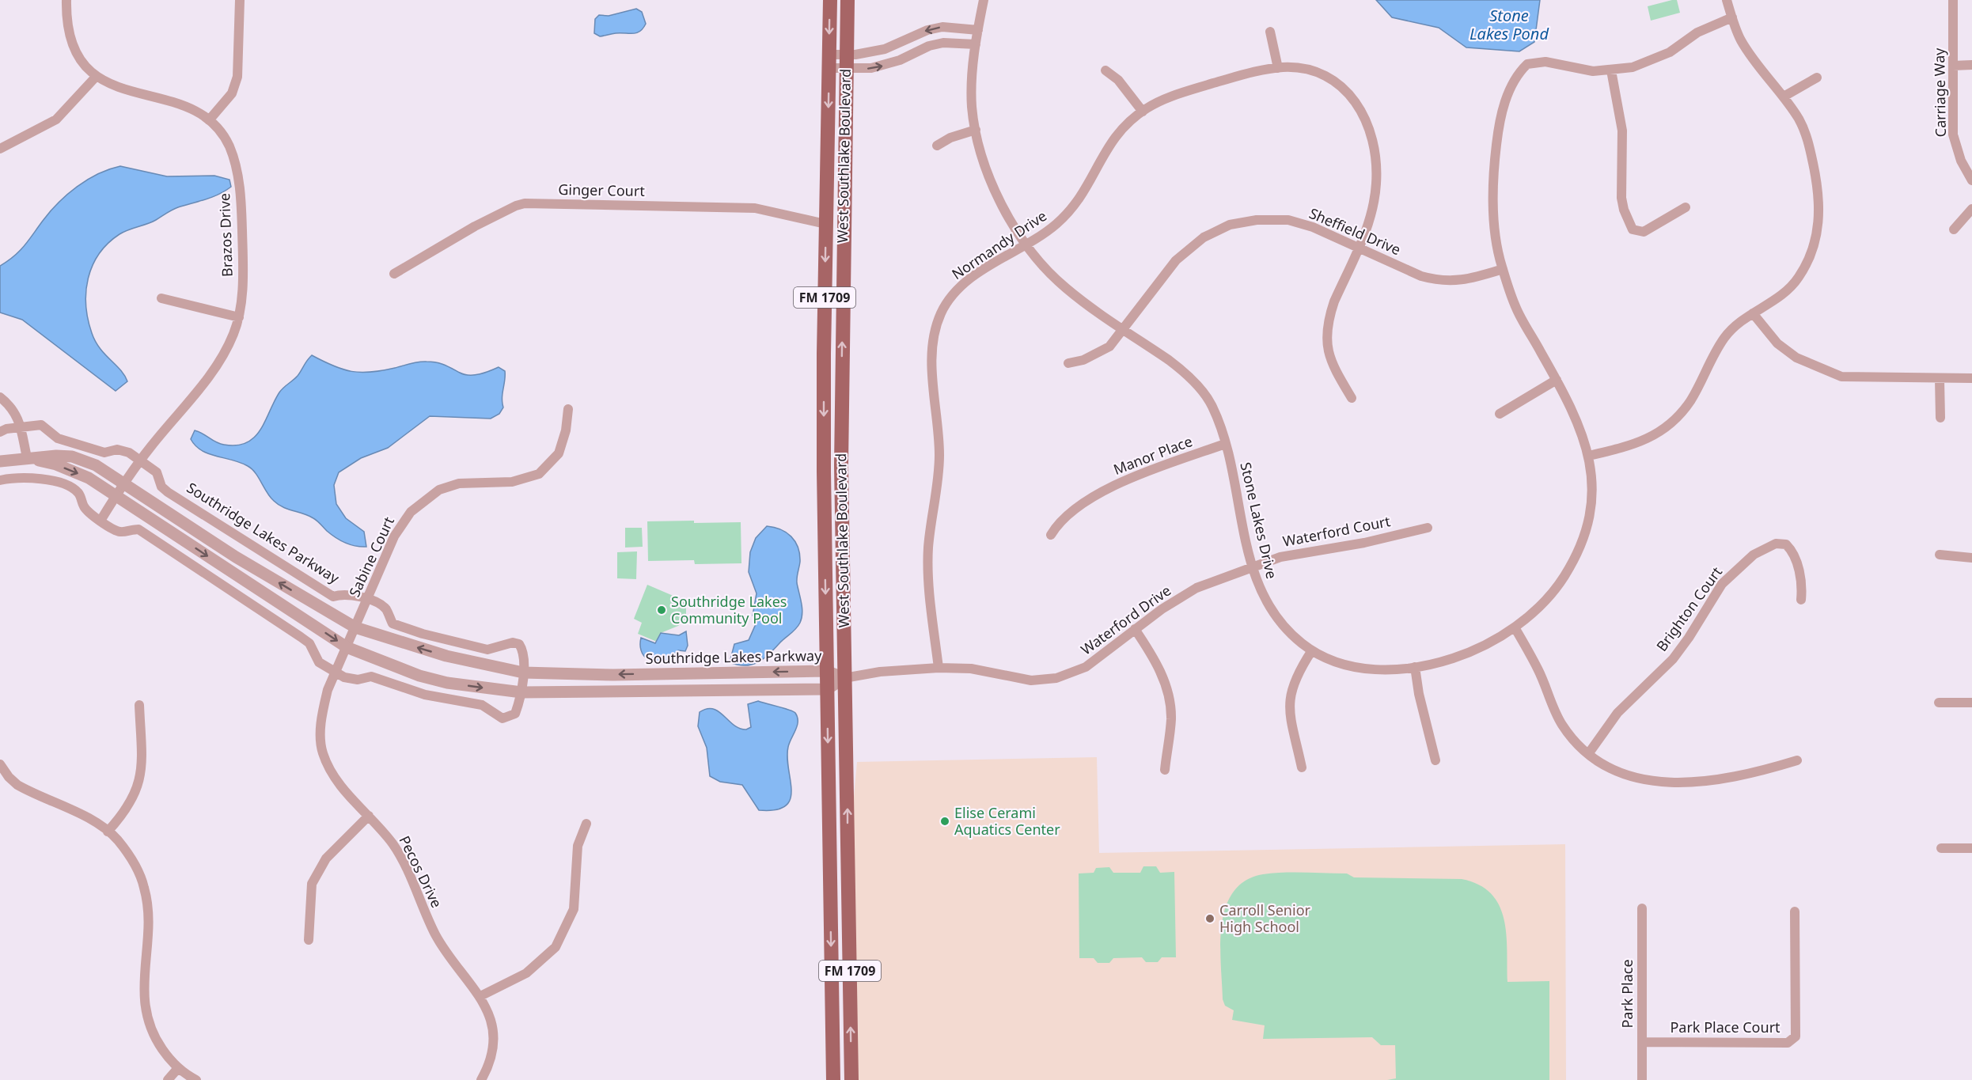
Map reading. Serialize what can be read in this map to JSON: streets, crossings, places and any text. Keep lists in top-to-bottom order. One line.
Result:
{"streets":{"main road":["West Southlake Boulevard","FM 1709"],"street":["Carriage Way","Ginger Court","Sheffield Drive","Brazos Drive","Normandy Drive","Manor Place","Stone Lakes Drive","Waterford Court","Southridge Lakes Parkway","Sabine Court","Brighton Court","Waterford Drive","Pecos Drive","Park Place","Park Place Court"]},"crossings":[["West Southlake Boulevard","Ginger Court"],["West Southlake Boulevard","Southridge Lakes Parkway"],["West Southlake Boulevard","Waterford Drive"],["Sheffield Drive","Normandy Drive"],["Sheffield Drive","Stone Lakes Drive"],["Brazos Drive","Southridge Lakes Parkway"],["Normandy Drive","Stone Lakes Drive"],["Normandy Drive","Waterford Drive"],["Manor Place","Stone Lakes Drive"],["Stone Lakes Drive","Waterford Court"],["Stone Lakes Drive","Waterford Drive"],["Waterford Court","Waterford Drive"],["Southridge Lakes Parkway","Sabine Court"],["Southridge Lakes Parkway","Waterford Drive"],["Southridge Lakes Parkway","Pecos Drive"],["Sabine Court","Pecos Drive"],["Park Place","Park Place Court"]],"water":["Stone Lakes Pond"],"places":["Southridge Lakes Community Pool","Elise Cerami Aquatics Center","Carroll Senior High School"]}
